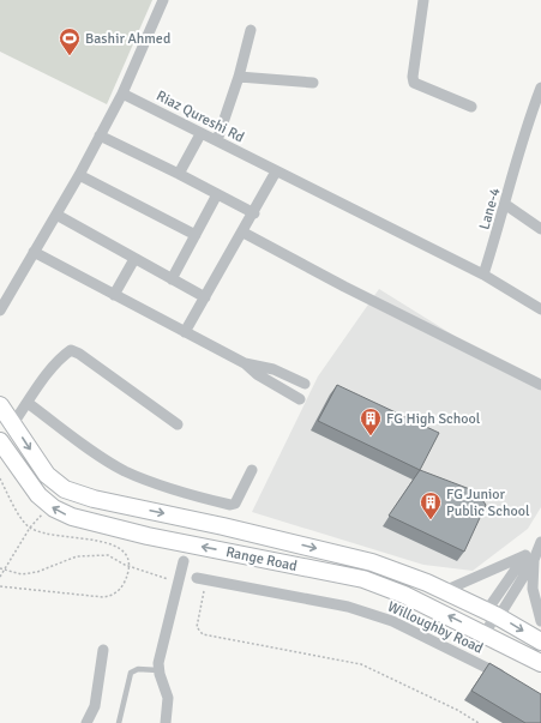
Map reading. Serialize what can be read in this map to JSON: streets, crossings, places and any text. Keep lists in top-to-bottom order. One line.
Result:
{"streets":{"main road":["Range Road"],"street":["Riaz Qureshi Rd","Lane-4","Willoughby Road"]},"crossings":[["Riaz Qureshi Rd","Lane-4"]],"places":{"sports":["Bashir Ahmed"],"building":["FG High School","FG Junior Public School"]}}
